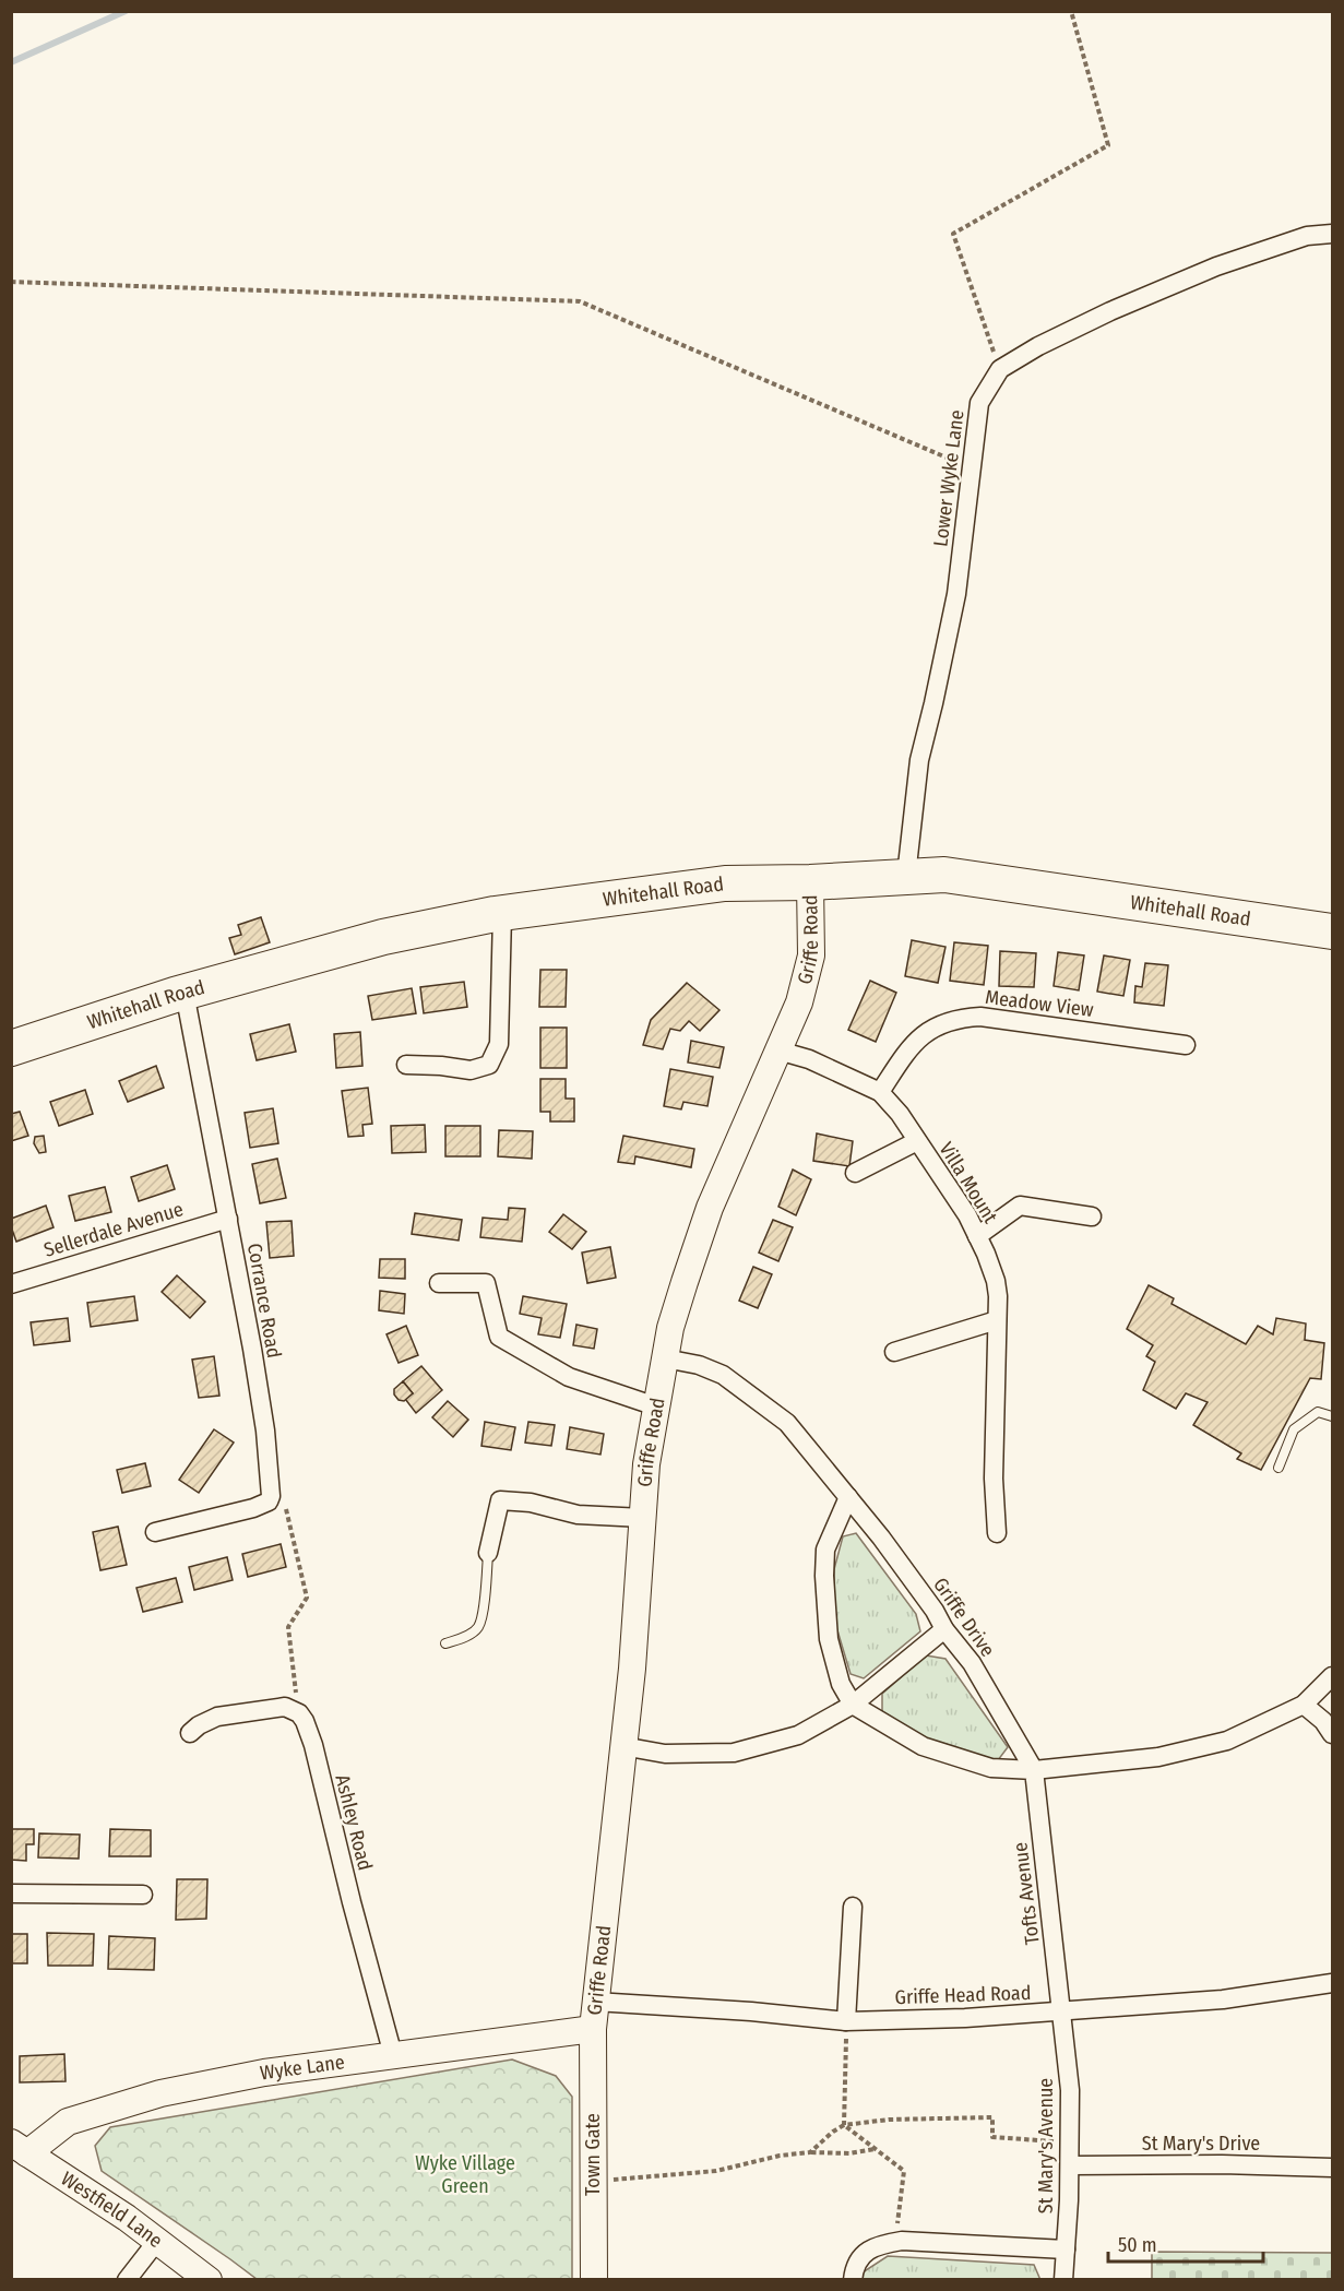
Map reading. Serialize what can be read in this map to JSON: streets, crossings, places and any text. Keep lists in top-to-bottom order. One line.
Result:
{"streets":{"highway":["Whitehall Road"],"street":["Lower Wyke Lane","Griffe Road","Meadow View","Villa Mount","Sellerdale Avenue","Corrance Road","Griffe Drive","Ashley Road","Tofts Avenue","Griffe Head Road","Wyke Lane","St Mary's Drive","St Mary's Avenue","Town Gate","Westfield Lane"]},"crossings":[["Lower Wyke Lane","Whitehall Road"],["Whitehall Road","Griffe Road"],["Whitehall Road","Corrance Road"],["Griffe Road","Villa Mount"],["Griffe Road","Griffe Drive"],["Griffe Road","Griffe Head Road"],["Griffe Road","Wyke Lane"],["Griffe Road","Town Gate"],["Meadow View","Villa Mount"],["Sellerdale Avenue","Corrance Road"],["Griffe Drive","Tofts Avenue"],["Ashley Road","Wyke Lane"],["Tofts Avenue","Griffe Head Road"],["Tofts Avenue","St Mary's Avenue"],["Griffe Head Road","St Mary's Avenue"],["Wyke Lane","Town Gate"],["Wyke Lane","Westfield Lane"],["St Mary's Drive","St Mary's Avenue"]],"parks":["Wyke Village Green"],"scale_bar":"50 m"}
